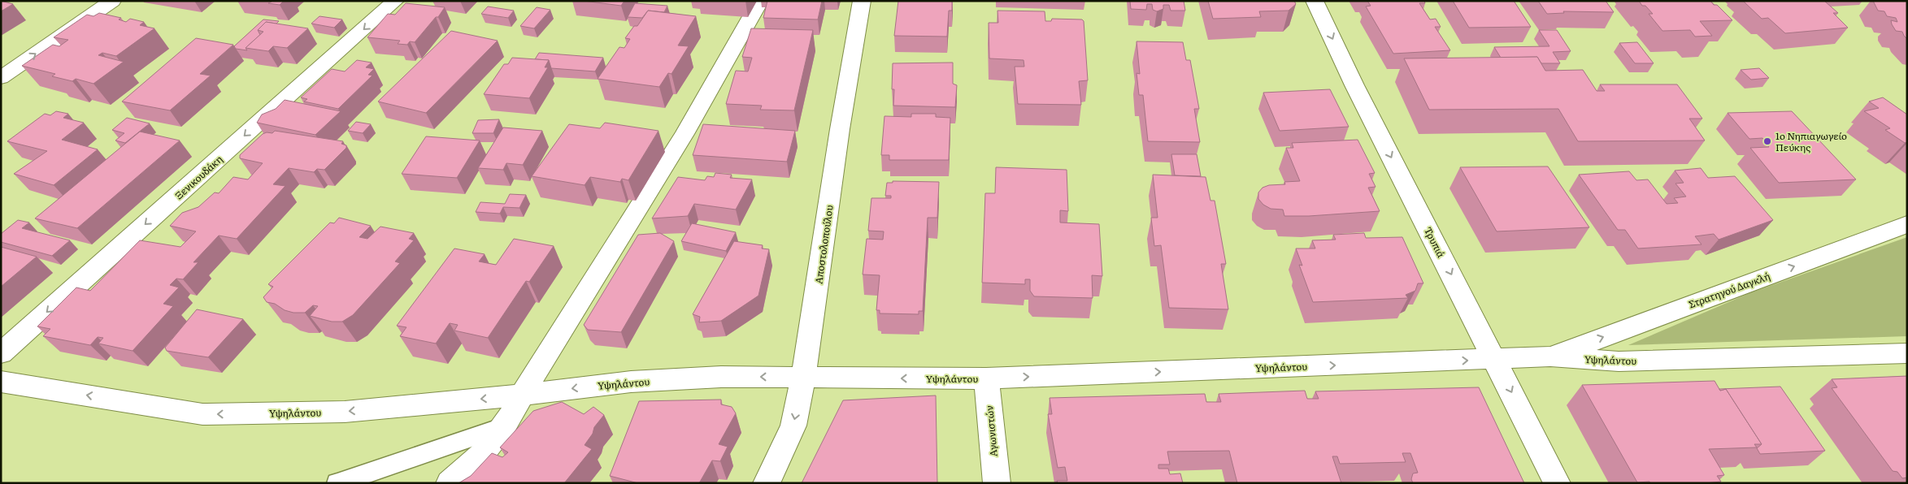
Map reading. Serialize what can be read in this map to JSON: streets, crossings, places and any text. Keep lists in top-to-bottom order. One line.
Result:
{"streets":{"street":["Ξενικουδάκη","Τρυπιά","Αποστολοπούλου","Στρατηγού Δαγκλή","Υψηλάντου","Αγωνιστών"]},"crossings":[["Τρυπιά","Υψηλάντου"],["Αποστολοπούλου","Υψηλάντου"],["Στρατηγού Δαγκλή","Υψηλάντου"],["Υψηλάντου","Αγωνιστών"]],"one_way":["Ξενικουδάκη","Τρυπιά","Στρατηγού Δαγκλή"],"places":["1ο Νηπιαγωγείο Πεύκης"]}
